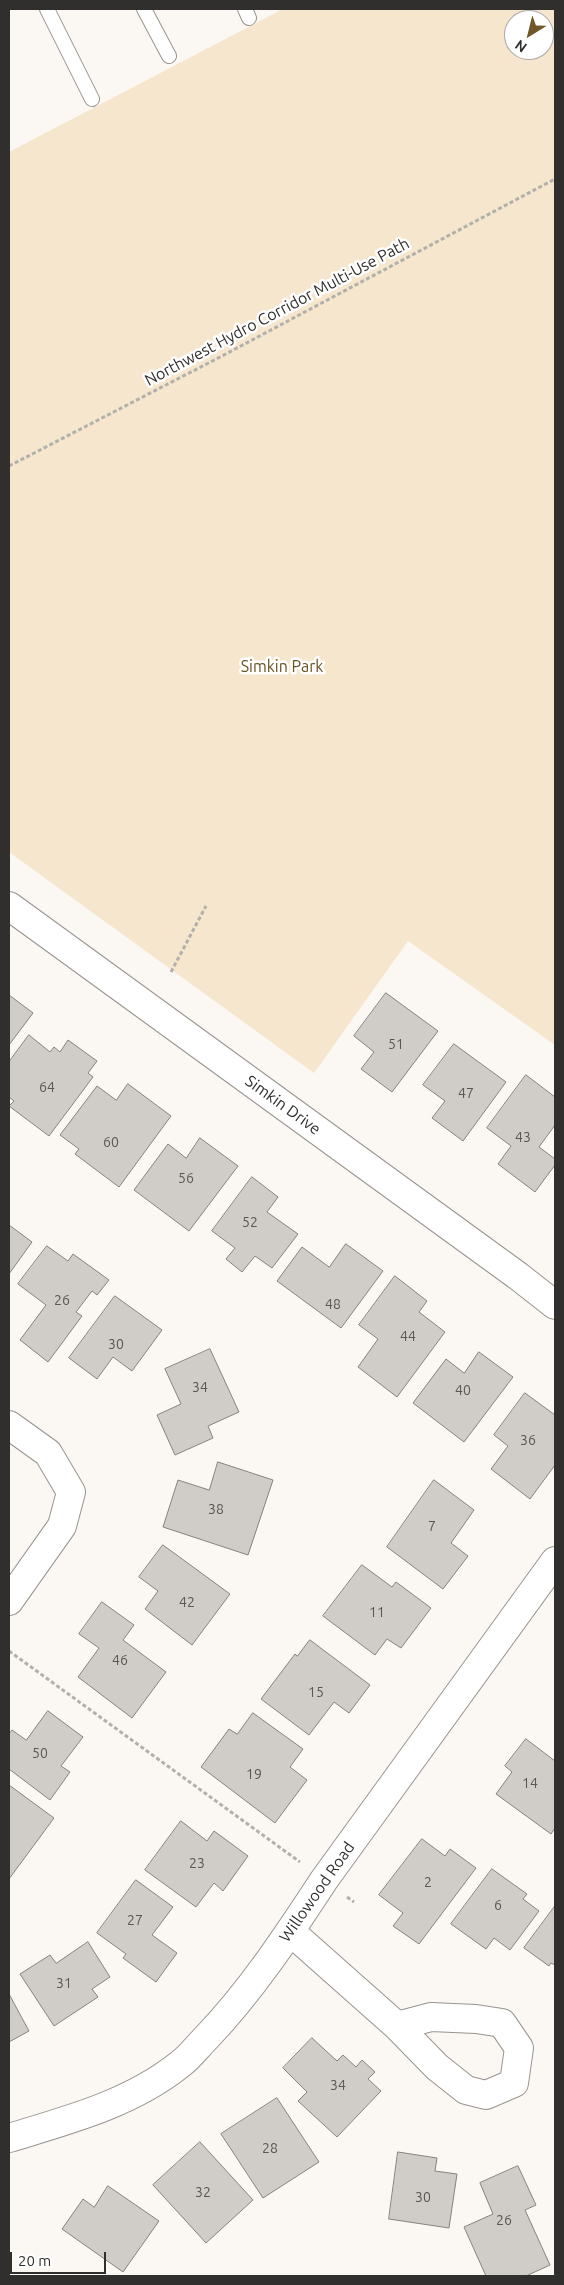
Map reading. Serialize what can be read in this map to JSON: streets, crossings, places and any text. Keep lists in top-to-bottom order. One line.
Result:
{"streets":{"street":["Simkin Drive","Willowood Road"],"path":["Northwest Hydro Corridor Multi-Use Path"]},"parks":["Simkin Park"],"house_numbers":["51","64","47","43","60","56","52","26","48","44","30","34","40","36","38","7","42","11","46","15","50","19","14","23","2","6","27","31","34","28","32","30","26"],"scale_bar":"20 m","north":"bottom left"}
